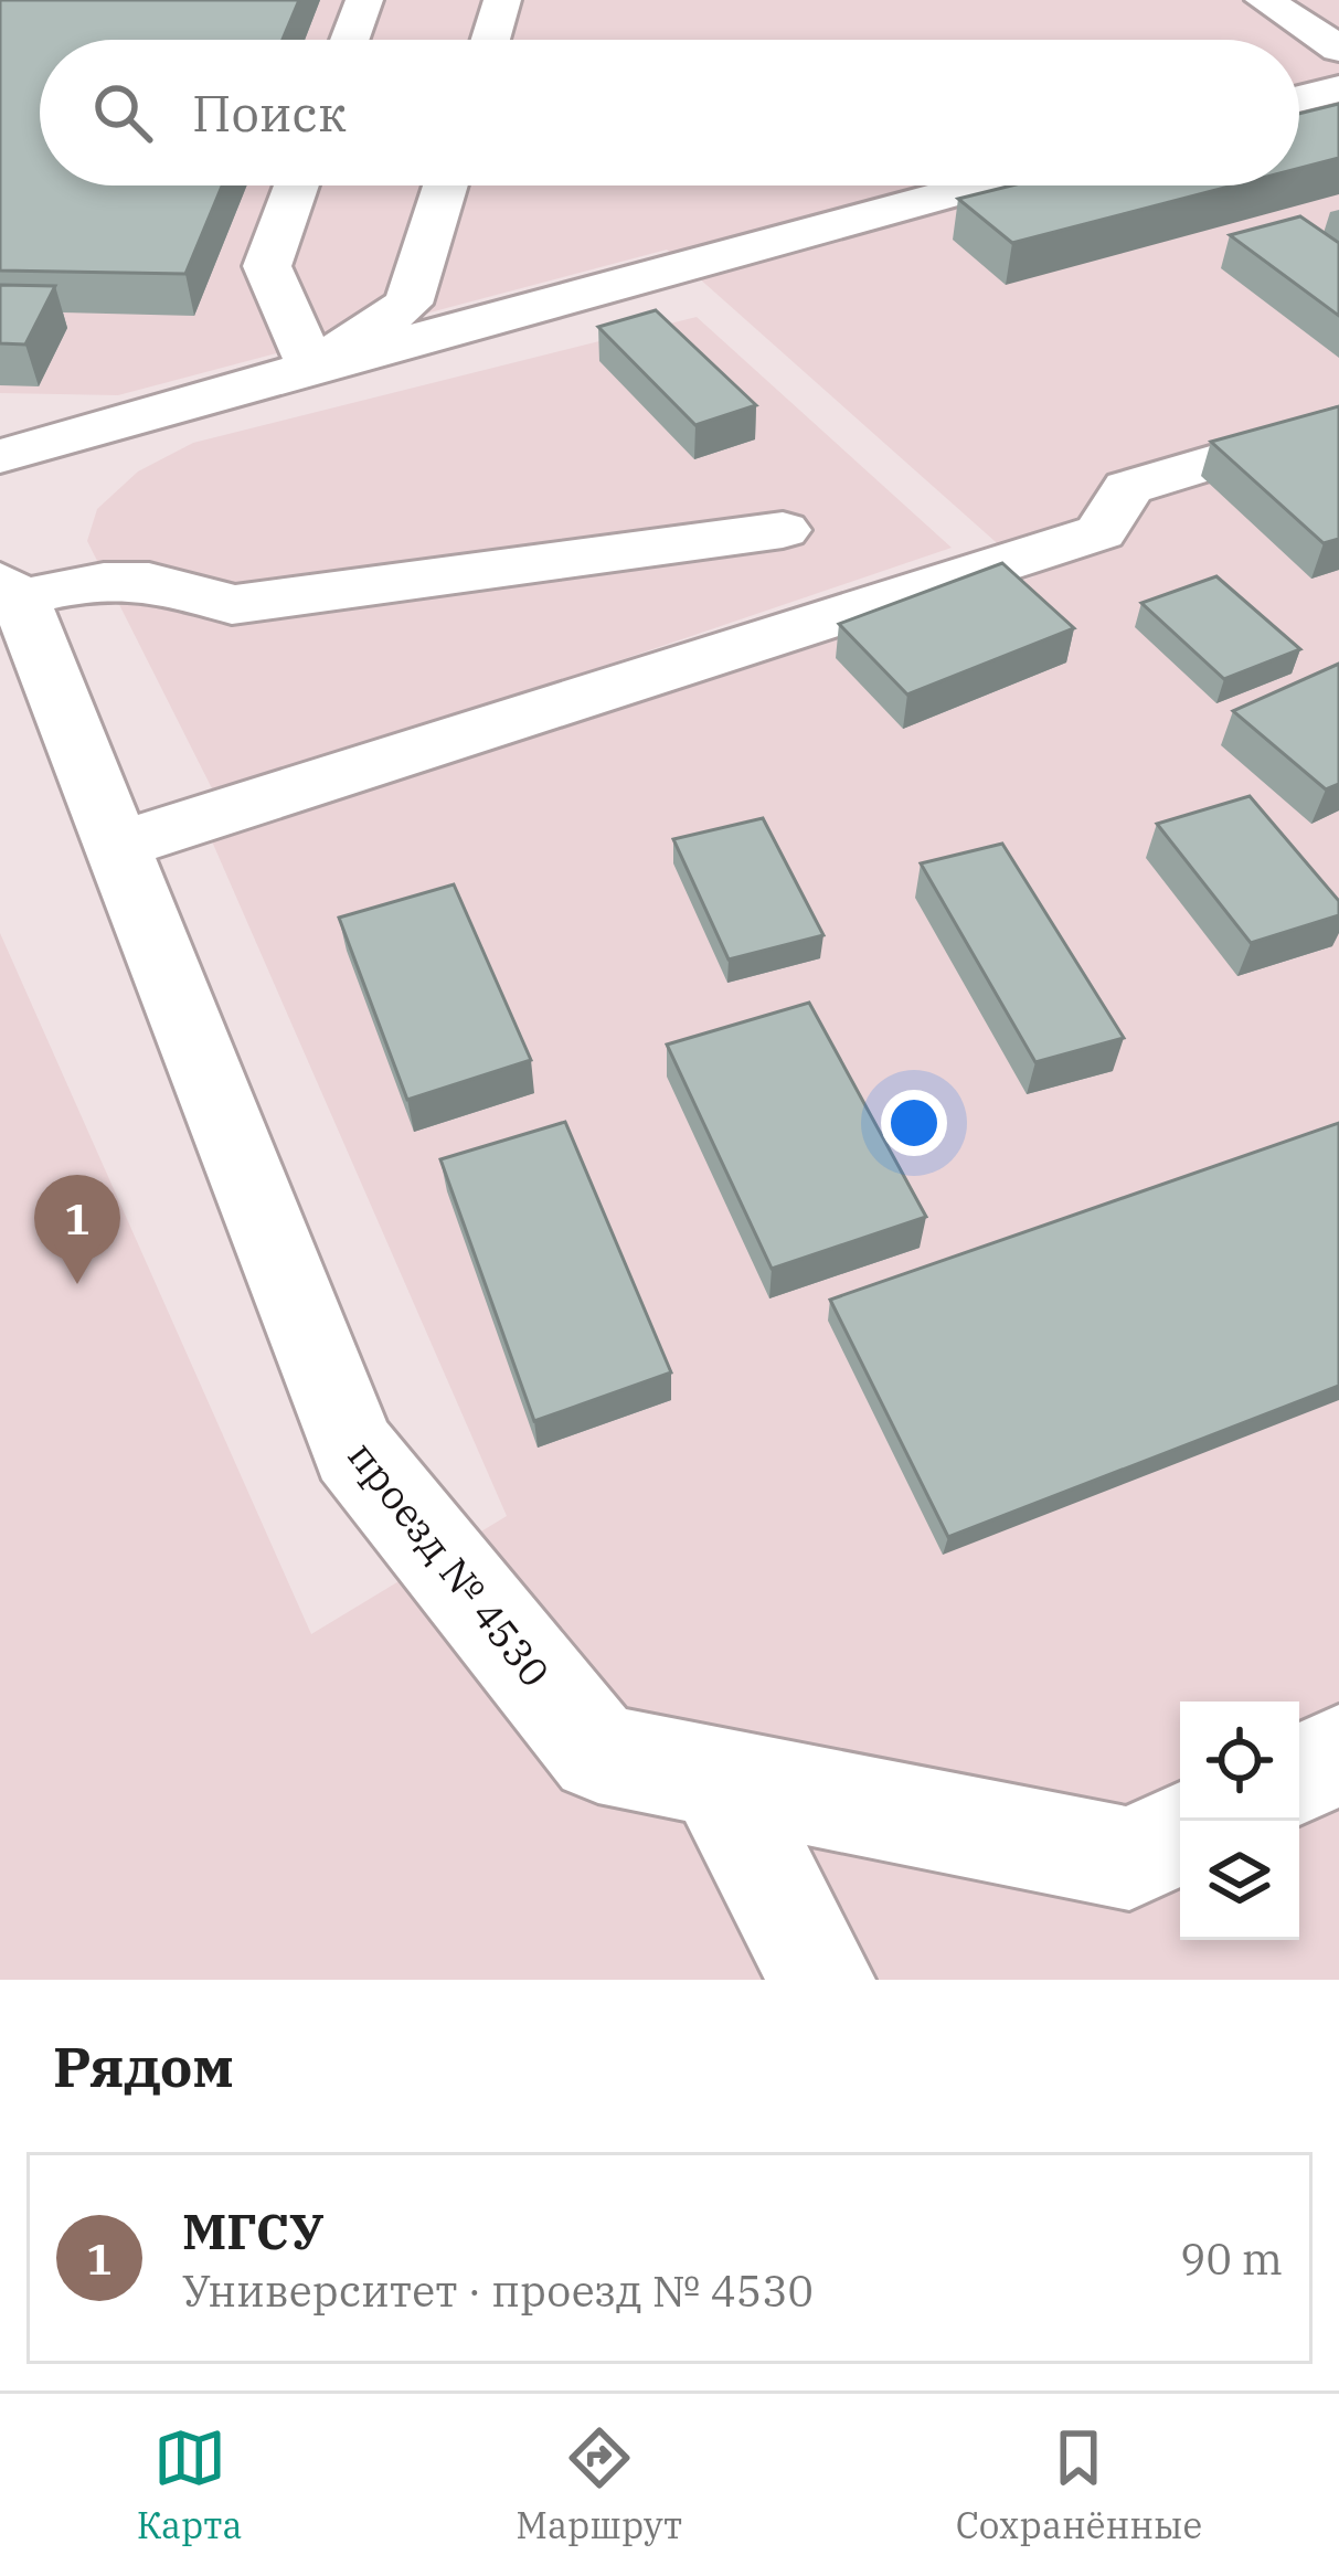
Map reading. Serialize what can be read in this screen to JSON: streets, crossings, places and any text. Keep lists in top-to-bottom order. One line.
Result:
{"streets":{"street":["проезд № 4530"]},"page":{"search":"Поиск","pins":"1","heading":"Рядом","list":[{"mark":"1","name":"МГСУ","note":"Университет · проезд № 4530","value":"90 m"}],"nav":["Карта","Маршрут","Сохранённые"]}}
